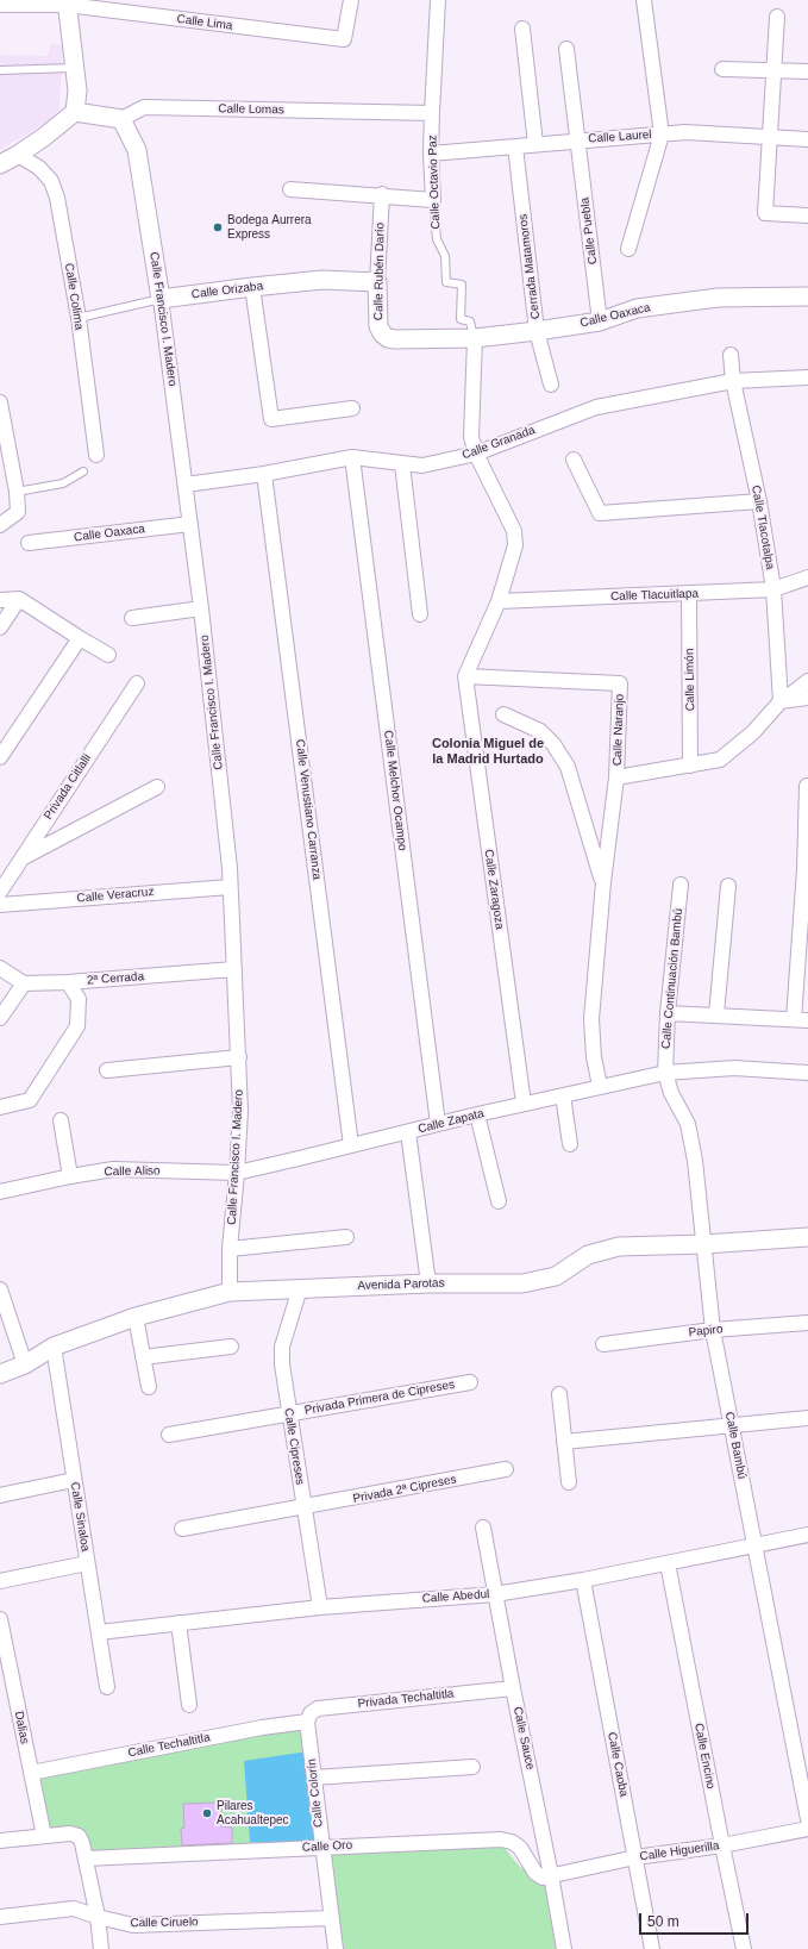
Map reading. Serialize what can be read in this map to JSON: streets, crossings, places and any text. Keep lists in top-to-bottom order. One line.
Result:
{"streets":{"street":["Calle Lima","Calle Lomas","Calle Laurel","Calle Octavio Paz","Calle Puebla","Cerrada Matamoros","Calle Rubén Darío","Calle Orizaba","Calle Colima","Calle Oaxaca","Calle Francisco I. Madero","Calle Granada","Calle Tlacotalpa","Calle Tlacuitlapa","Calle Limón","Calle Naranjo","Privada Citlalli","Calle Melchor Ocampo","Calle Venustiano Carranza","Calle Zaragoza","Calle Veracruz","2ª Cerrada","Calle Continuación Bambú","Calle Zapata","Calle Aliso","Avenida Parotas","Papiro","Privada Primera de Cipreses","Calle Bambú","Calle Cipreses","Privada 2ª Cipreses","Calle Sinaloa","Calle Abedul","Privada Techaltitla","Dalias","Calle Sauce","Calle Techaltitla","Calle Encino","Calle Caoba","Calle Colorín","Calle Oro","Calle Higuerilla","Calle Ciruelo"]},"crossings":[["Calle Lomas","Calle Octavio Paz"],["Calle Lomas","Calle Francisco I. Madero"],["Calle Laurel","Calle Octavio Paz"],["Calle Laurel","Calle Puebla"],["Calle Laurel","Cerrada Matamoros"],["Calle Octavio Paz","Calle Oaxaca"],["Calle Puebla","Calle Oaxaca"],["Cerrada Matamoros","Calle Oaxaca"],["Calle Rubén Darío","Calle Orizaba"],["Calle Rubén Darío","Calle Oaxaca"],["Calle Orizaba","Calle Colima"],["Calle Orizaba","Calle Francisco I. Madero"],["Calle Oaxaca","Calle Francisco I. Madero"],["Calle Francisco I. Madero","Calle Granada"],["Calle Francisco I. Madero","Calle Veracruz"],["Calle Francisco I. Madero","2ª Cerrada"],["Calle Francisco I. Madero","Calle Zapata"],["Calle Francisco I. Madero","Calle Aliso"],["Calle Francisco I. Madero","Avenida Parotas"],["Calle Granada","Calle Tlacotalpa"],["Calle Granada","Calle Melchor Ocampo"],["Calle Granada","Calle Venustiano Carranza"],["Calle Tlacotalpa","Calle Tlacuitlapa"],["Calle Tlacuitlapa","Calle Limón"],["Calle Naranjo","Calle Zaragoza"],["Calle Naranjo","Calle Zapata"],["Calle Melchor Ocampo","Calle Zapata"],["Calle Venustiano Carranza","Calle Zapata"],["Calle Zaragoza","Calle Zapata"],["Calle Continuación Bambú","Calle Zapata"],["Calle Continuación Bambú","Calle Bambú"],["Calle Zapata","Calle Aliso"],["Calle Zapata","Calle Bambú"],["Avenida Parotas","Calle Bambú"],["Avenida Parotas","Calle Cipreses"],["Avenida Parotas","Calle Sinaloa"],["Papiro","Calle Bambú"],["Privada Primera de Cipreses","Calle Cipreses"],["Calle Bambú","Calle Abedul"],["Calle Cipreses","Privada 2ª Cipreses"],["Calle Cipreses","Calle Abedul"],["Calle Sinaloa","Calle Abedul"],["Calle Abedul","Calle Sauce"],["Calle Abedul","Calle Encino"],["Calle Abedul","Calle Caoba"],["Privada Techaltitla","Calle Sauce"],["Privada Techaltitla","Calle Techaltitla"],["Privada Techaltitla","Calle Colorín"],["Dalias","Calle Techaltitla"],["Calle Sauce","Calle Oro"],["Calle Sauce","Calle Higuerilla"],["Calle Techaltitla","Calle Colorín"],["Calle Encino","Calle Higuerilla"],["Calle Caoba","Calle Higuerilla"],["Calle Colorín","Calle Oro"],["Calle Colorín","Calle Ciruelo"],["Calle Oro","Calle Higuerilla"]],"districts":["Colonia Miguel de la Madrid Hurtado"],"places":["Bodega Aurrera Express","Pilares Acahualtepec"],"scale_bar":"50 m"}
